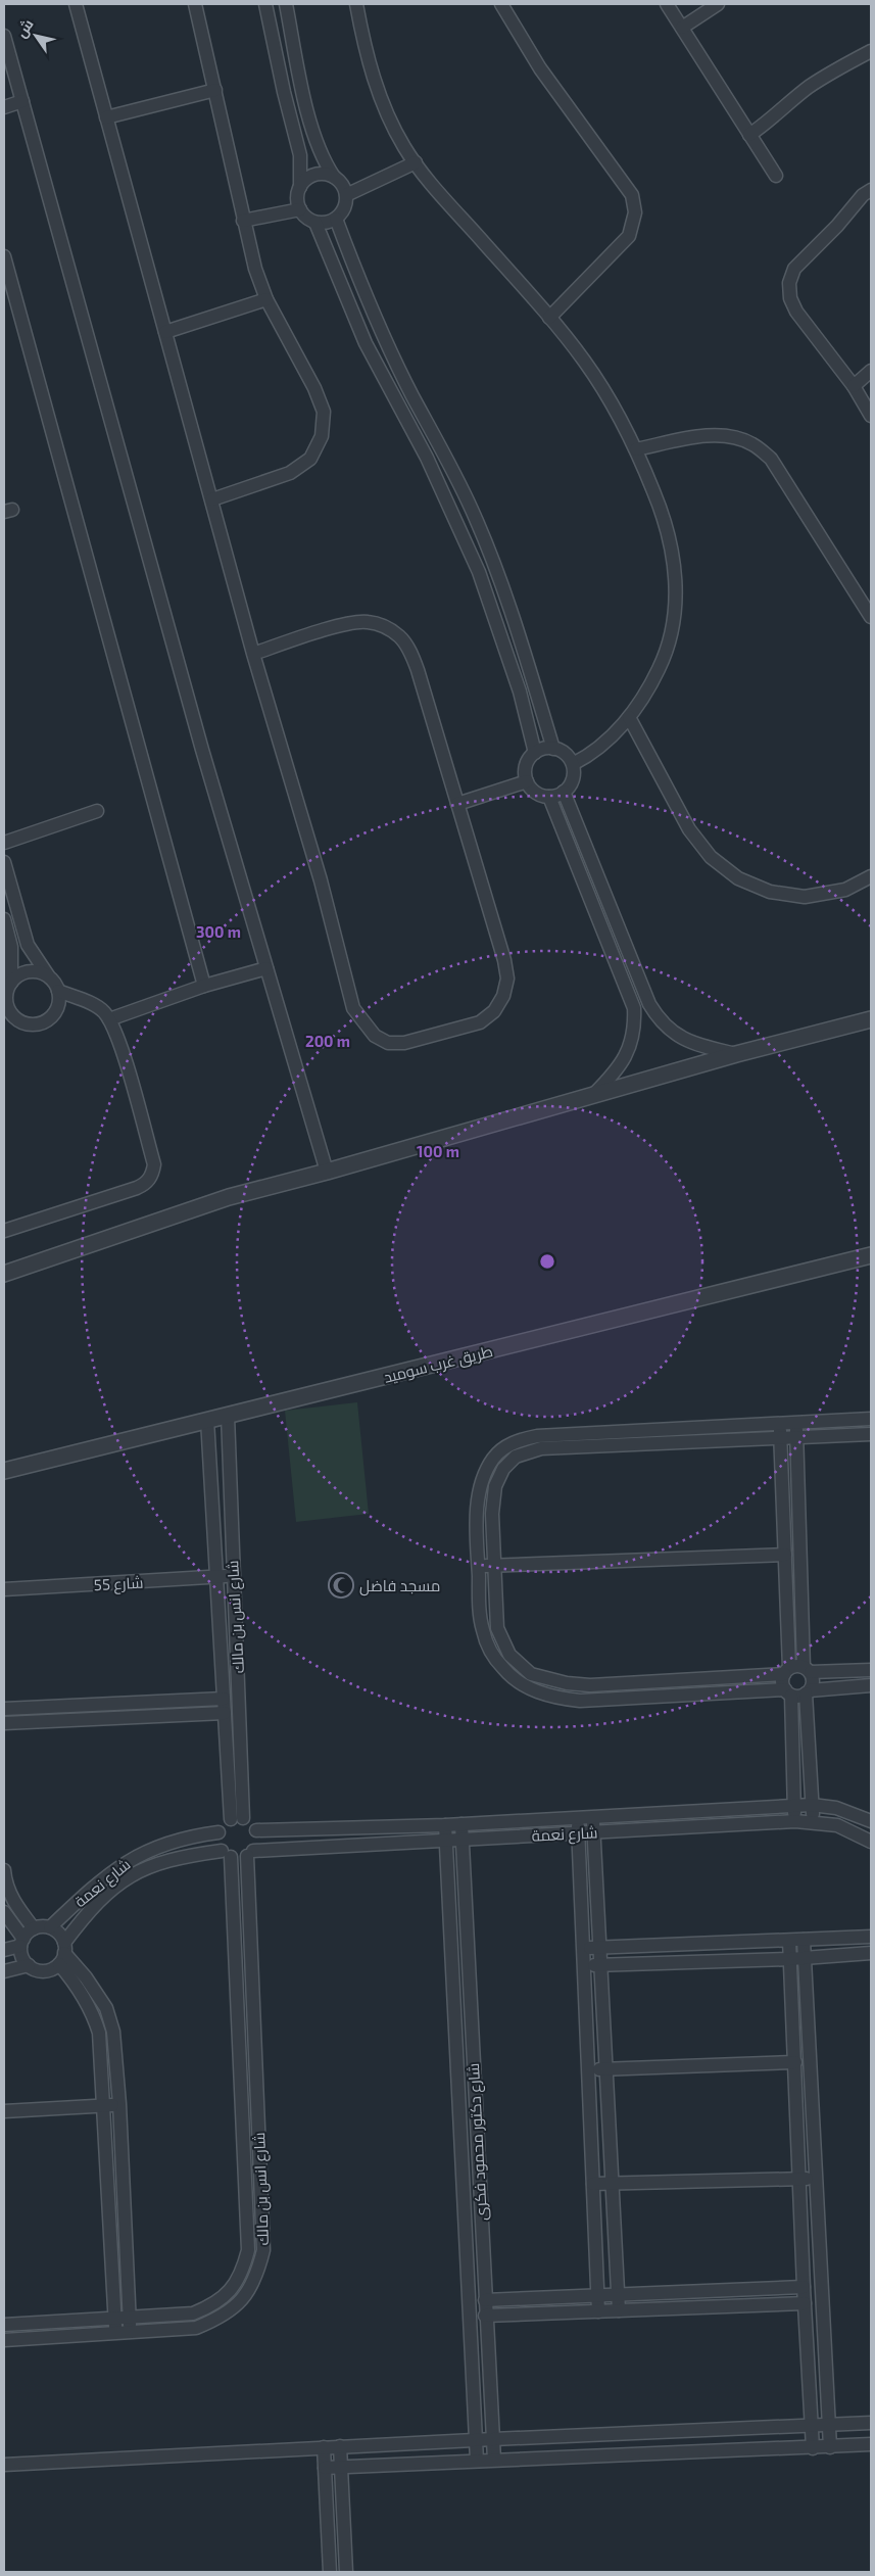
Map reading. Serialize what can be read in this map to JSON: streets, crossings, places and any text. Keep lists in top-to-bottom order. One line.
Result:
{"streets":{"street":["طريق غرب سوميد","شارع 55","شارع انس بن مالك","شارع نعمة","شارع دكتور محمود فكرى"]},"crossings":[["طريق غرب سوميد","شارع انس بن مالك"],["شارع 55","شارع انس بن مالك"],["شارع انس بن مالك","شارع نعمة"],["شارع نعمة","شارع دكتور محمود فكرى"]],"places":{"mosque":["مسجد فاضل"]},"north":"top left","rings":["300 m","200 m","100 m"]}
